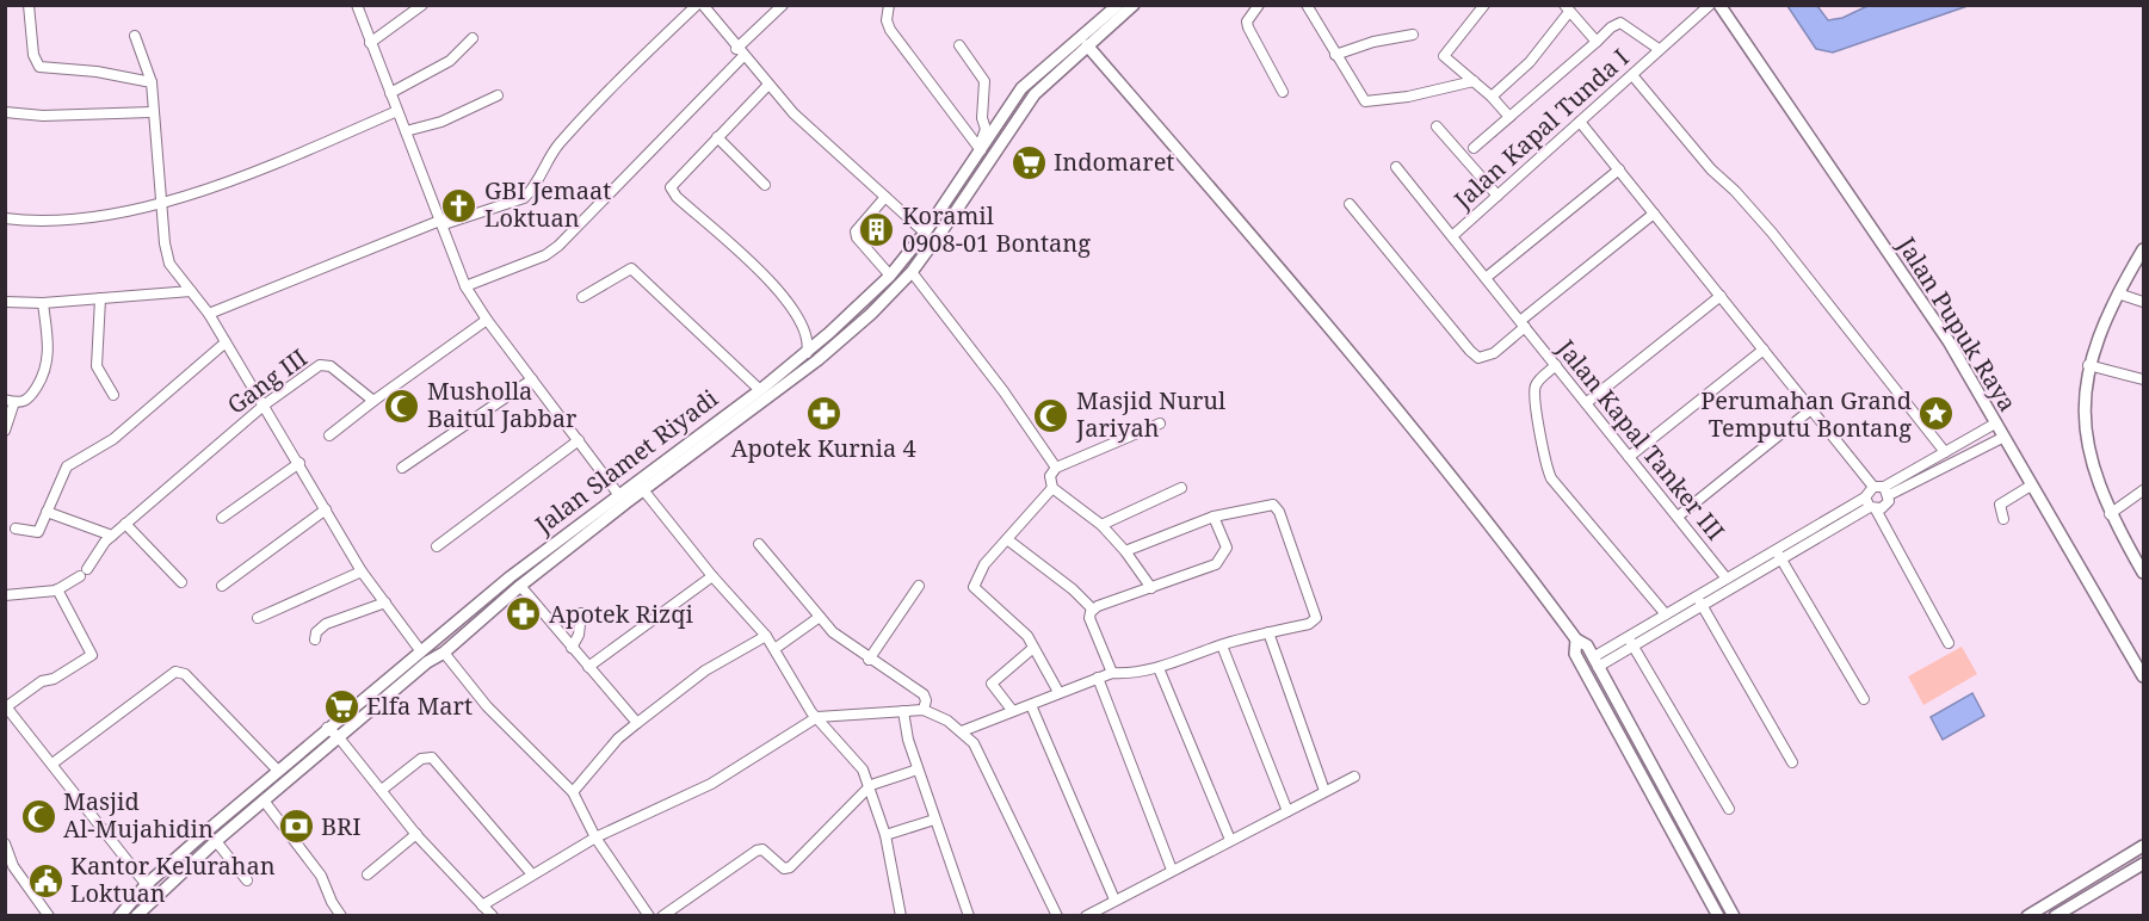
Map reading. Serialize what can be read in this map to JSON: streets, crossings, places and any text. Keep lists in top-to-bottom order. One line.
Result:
{"streets":{"street":["Jalan Kapal Tunda I","Jalan Pupuk Raya","Gang III","Jalan Kapal Tanker III","Jalan Slamet Riyadi"]},"crossings":[["Jalan Kapal Tunda I","Jalan Kapal Tanker III"]],"places":{"supermarket":["Indomaret","Elfa Mart"],"church":["GBI Jemaat Loktuan"],"building":["Koramil 0908-01 Bontang"],"mosque":["Musholla Baitul Jabbar","Masjid Nurul Jariyah","Masjid Al-Mujahidin"],"pharmacy":["Apotek Kurnia 4","Apotek Rizqi"],"place":["Perumahan Grand Temputu Bontang"],"bank":["BRI"],"public building":["Kantor Kelurahan Loktuan"]}}
